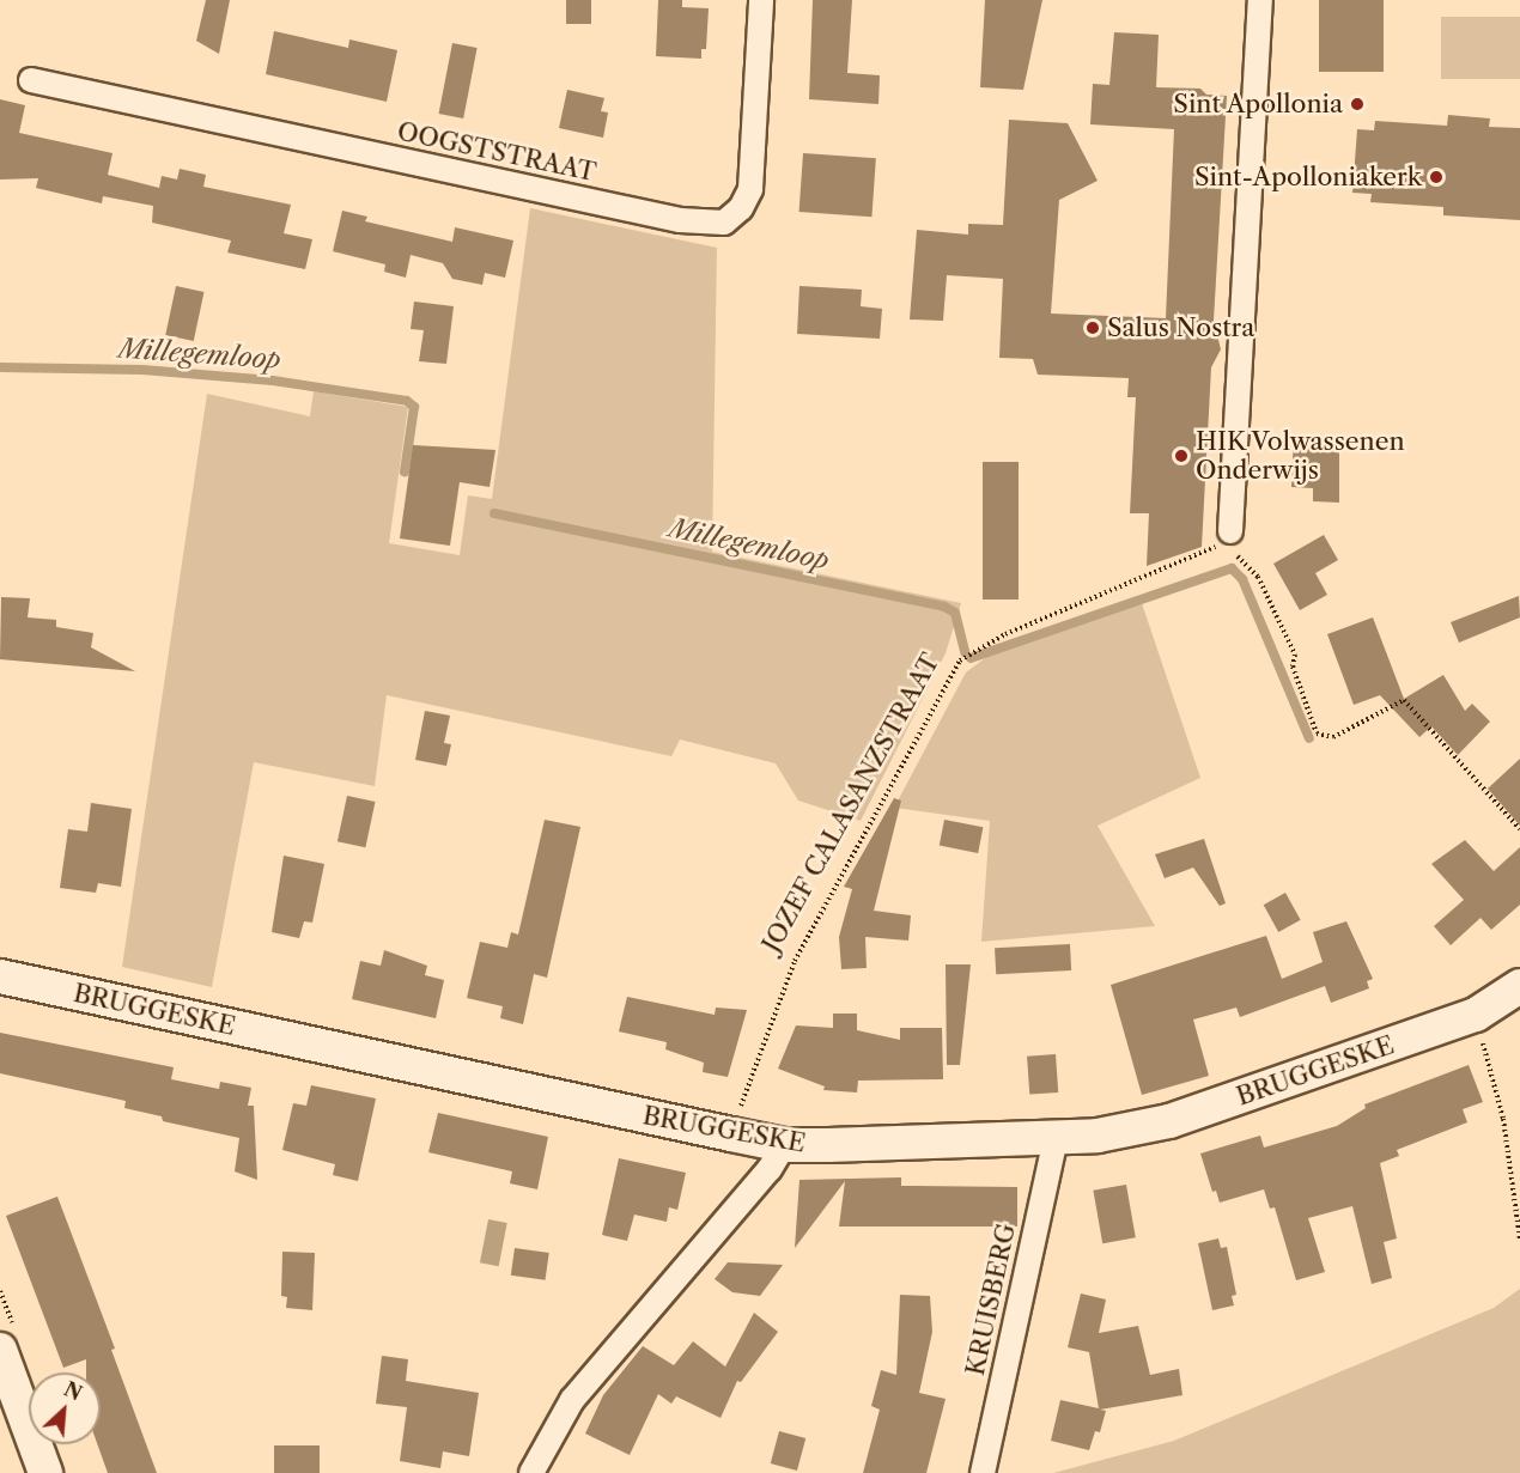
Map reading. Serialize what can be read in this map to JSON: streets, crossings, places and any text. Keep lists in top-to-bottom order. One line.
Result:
{"streets":{"street":["OOGSTSTRAAT","BRUGGESKE","KRUISBERG"],"path":["JOZEF CALASANZSTRAAT"]},"crossings":[["JOZEF CALASANZSTRAAT","BRUGGESKE"],["BRUGGESKE","KRUISBERG"]],"water":["Millegemloop"],"places":["Sint Apollonia","Sint-Apolloniakerk","Salus Nostra","HIK Volwassenen Onderwijs"],"north":"top right"}
